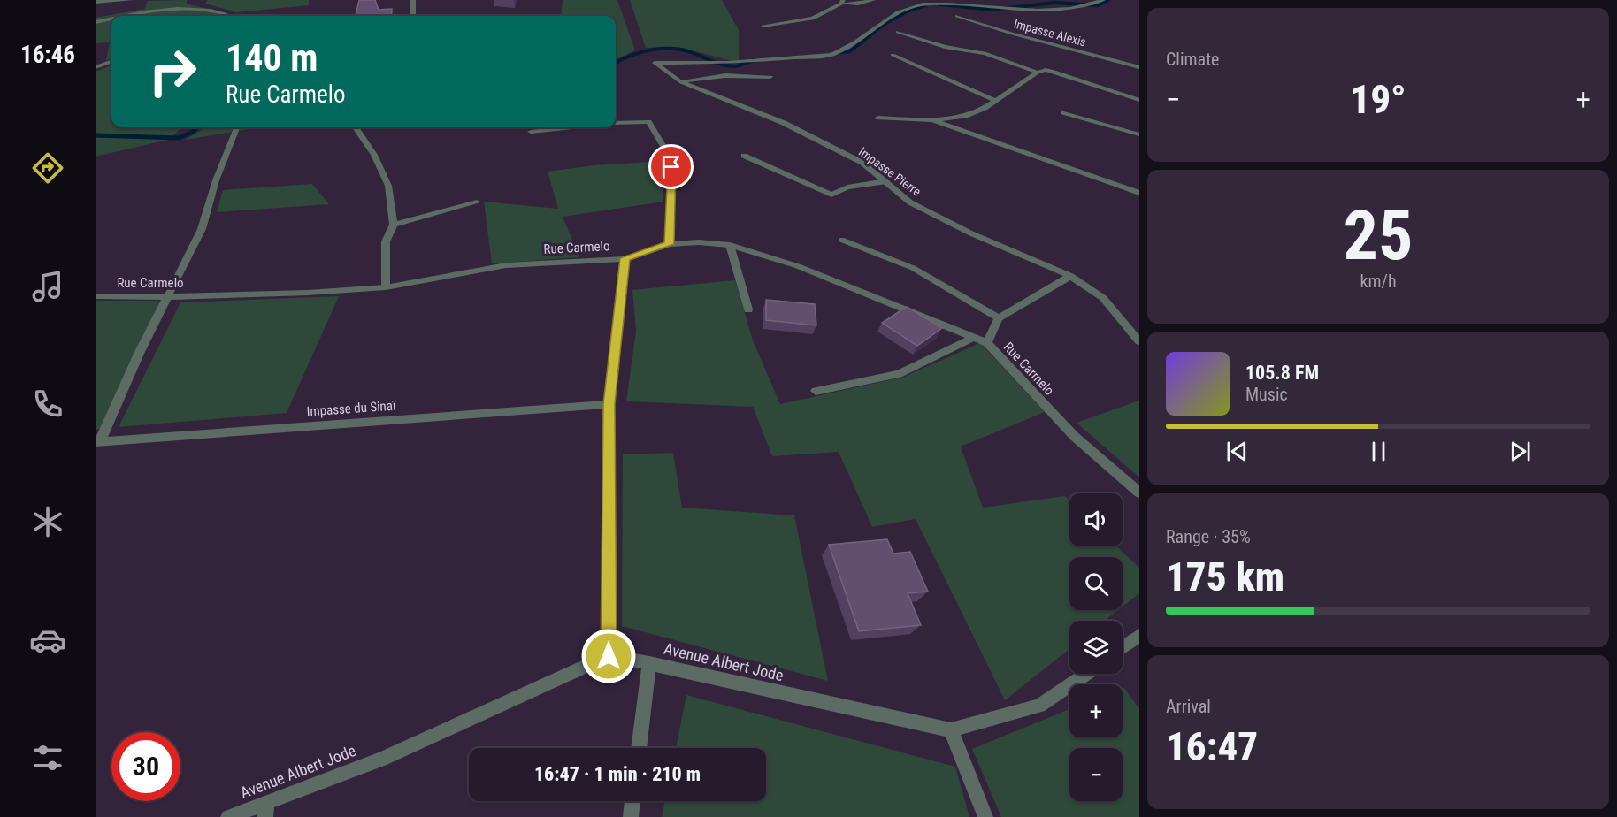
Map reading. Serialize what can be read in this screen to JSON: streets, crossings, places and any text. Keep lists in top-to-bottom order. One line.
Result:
{"streets":{"street":["Impasse Alexis","Impasse Pierre","Rue Carmelo","Impasse du Sinaï","Avenue Albert Jode"]},"page":{"tabs":"16:46","tile":["Climate",["25","km/h"],["Range · 35%","175 km"],["Arrival","16:47"]],"turn":["140 m","Rue Carmelo"],"heat":["−","19°","+"],"song":["105.8 FM","Music"],"map_buttons":["+","−"],"limit":"30","trip":"16:47 · 1 min · 210 m"}}
